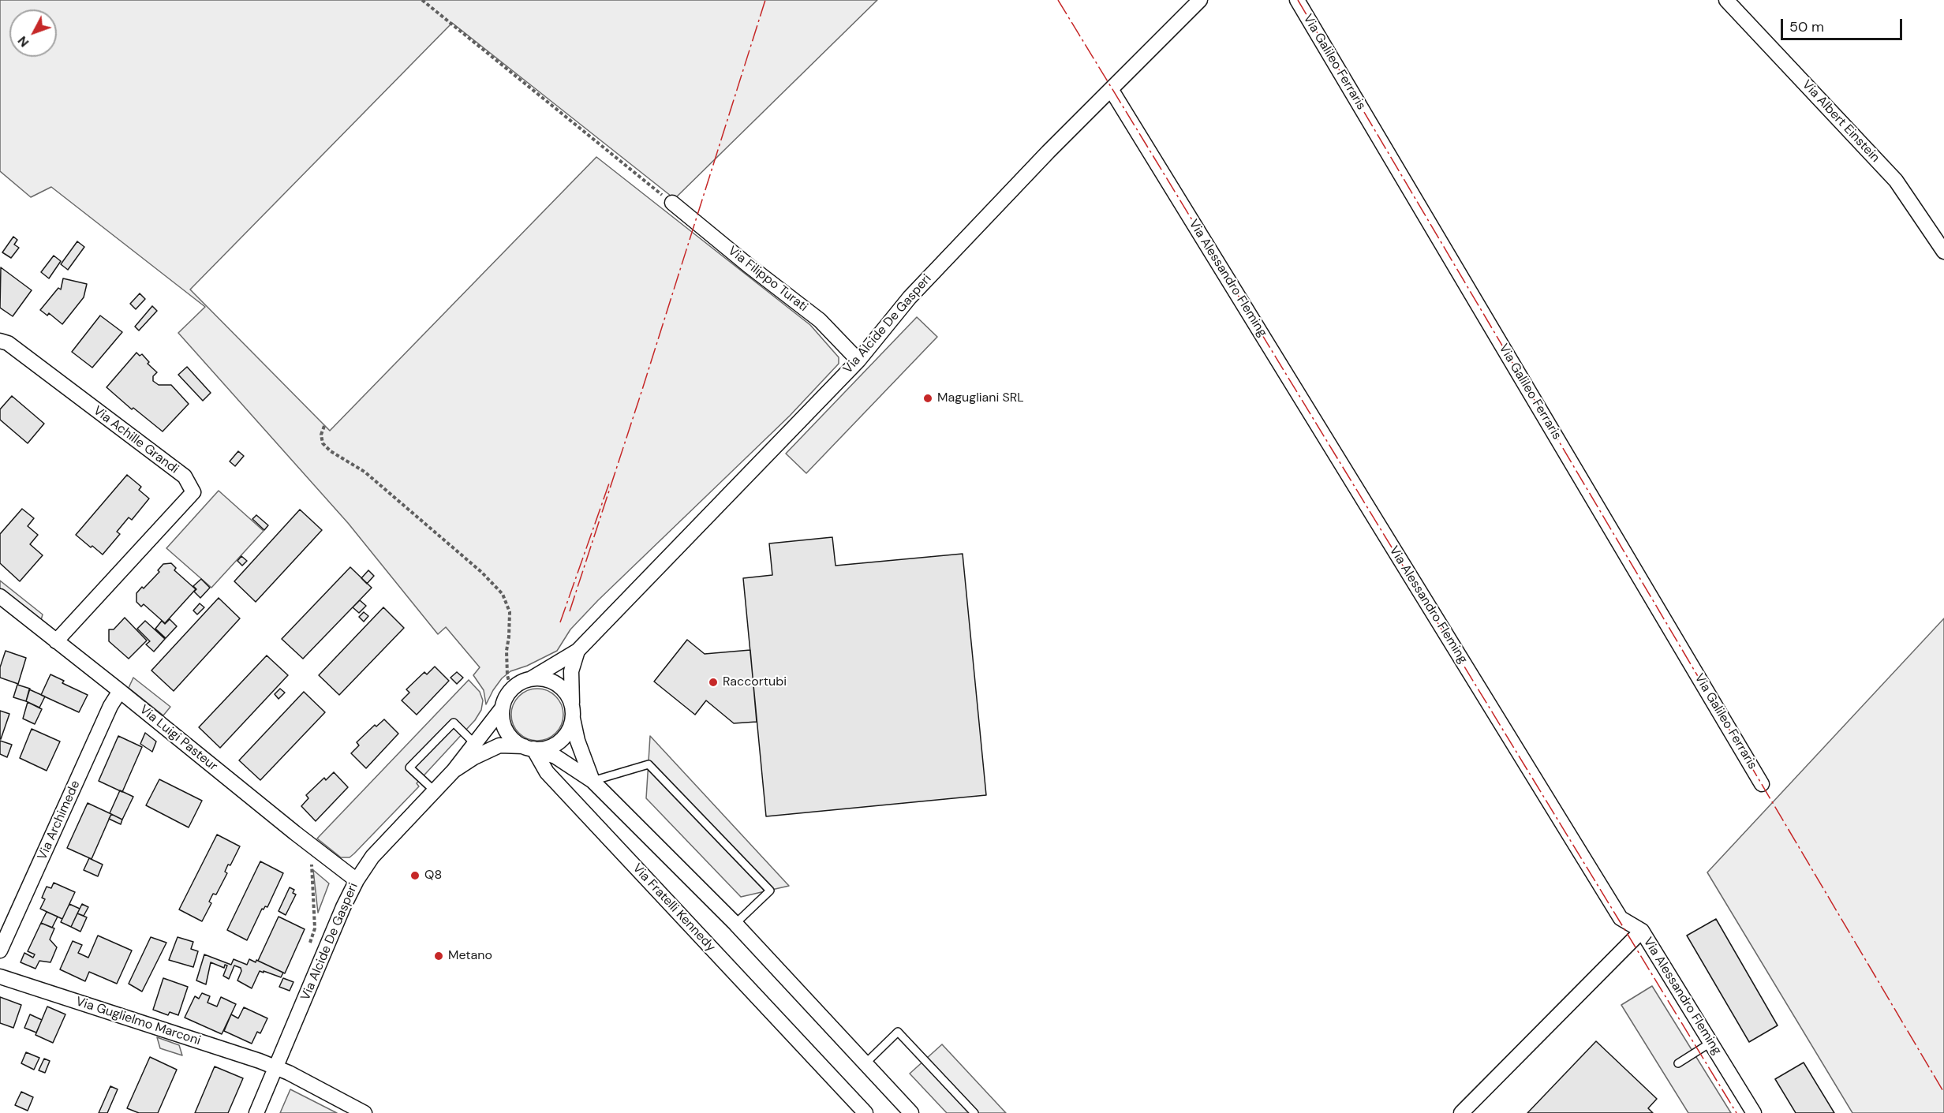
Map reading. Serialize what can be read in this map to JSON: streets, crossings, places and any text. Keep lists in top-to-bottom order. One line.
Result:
{"streets":{"street":["Via Galileo Ferraris","Via Albert Einstein","Via Alessandro Fleming","Via Filippo Turati","Via Alcide De Gasperi","Via Achille Grandi","Via Luigi Pasteur","Via Archimede","Via Fratelli Kennedy","Via Guglielmo Marconi"]},"crossings":[["Via Alessandro Fleming","Via Alcide De Gasperi"],["Via Filippo Turati","Via Alcide De Gasperi"],["Via Alcide De Gasperi","Via Luigi Pasteur"],["Via Alcide De Gasperi","Via Fratelli Kennedy"],["Via Alcide De Gasperi","Via Guglielmo Marconi"],["Via Achille Grandi","Via Luigi Pasteur"],["Via Luigi Pasteur","Via Archimede"]],"places":["Magugliani SRL","Raccortubi","Q8","Metano"],"scale_bar":"50 m","north":"bottom left"}
